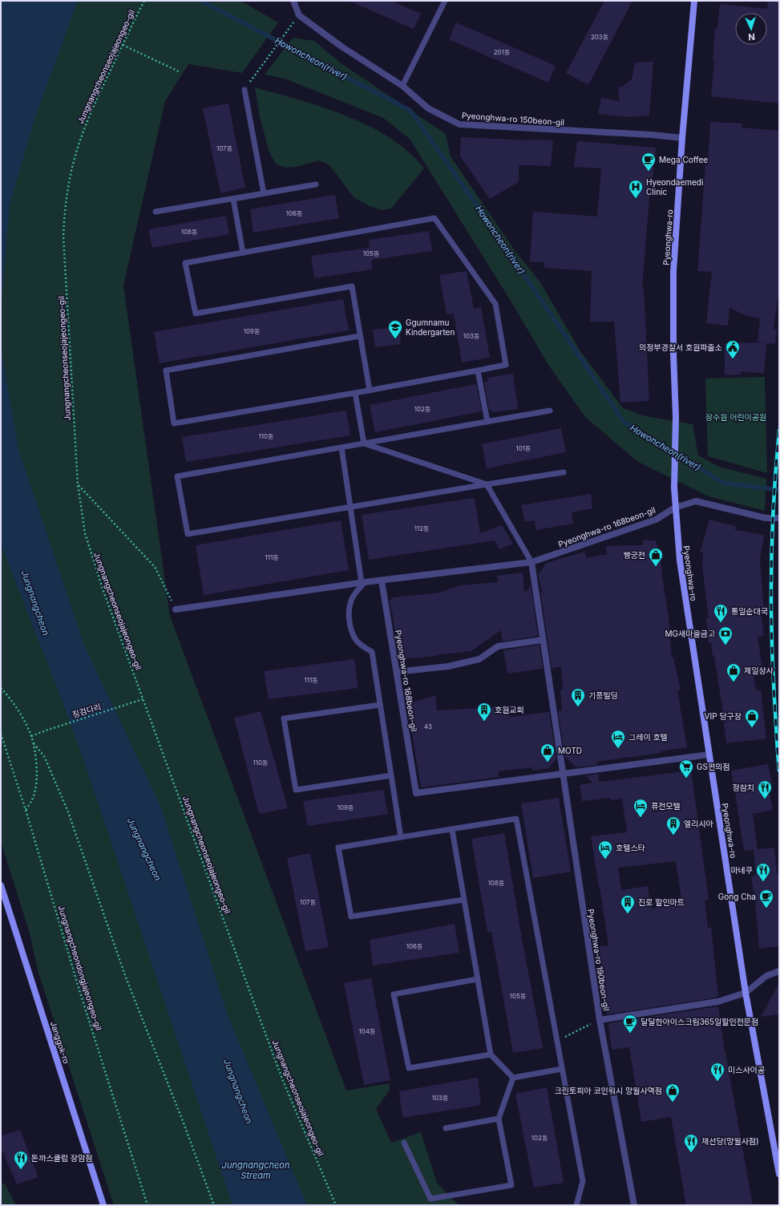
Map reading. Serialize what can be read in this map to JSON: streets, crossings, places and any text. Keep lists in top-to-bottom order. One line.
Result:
{"streets":{"main road":["Pyeonghwa-ro","Janggok-ro"],"street":["Pyeonghwa-ro 150beon-gil","Pyeonghwa-ro 168beon-gil","Pyeonghwa-ro 190beon-gil"],"path":["Jungnangcheonseojajeongeo-gil","징검다리","Jungnangcheondongjajeongeo-gil"]},"crossings":[["Jungnangcheonseojajeongeo-gil","징검다리"],["Pyeonghwa-ro 150beon-gil","Pyeonghwa-ro"],["Pyeonghwa-ro","Pyeonghwa-ro 168beon-gil"],["Pyeonghwa-ro","Pyeonghwa-ro 190beon-gil"],["Pyeonghwa-ro 168beon-gil","Pyeonghwa-ro 190beon-gil"]],"water":["Howoncheon(river)","Jungnangcheon","Jungnangcheon Stream"],"parks":["장수원 어린이공원"],"places":{"cafe":["Mega Coffee","Gong Cha","달달한아이스크림365일할인전문점"],"hospital":["Hyeondaemedi Clinic"],"school or university":["Ggumnamu Kindergarten"],"public building":["의정부경찰서 호원파출소"],"shop":["빵궁전","제일상사","VIP 당구장","MOTD","크린토피아 코인워시 망월사역점"],"restaurant":["통일순대국","정참치","마네쿠","미스사이공","채선당(망월사점)","돈까스클럽 장암점"],"bank":["MG새마을금고"],"building":["기풍빌딩","호원교회","엘리시아","진로 할인마트"],"hotel":["그레이 호텔","퓨전모텔","호텔스타"],"supermarket":["GS편의점"]},"house_numbers":["203동","201동","107동","106동","108동","105동","109동","103동","102동","110동","101동","112동","111동","111동","43","110동","109동","108동","107동","106동","105동","104동","103동","102동"],"north":"bottom"}
